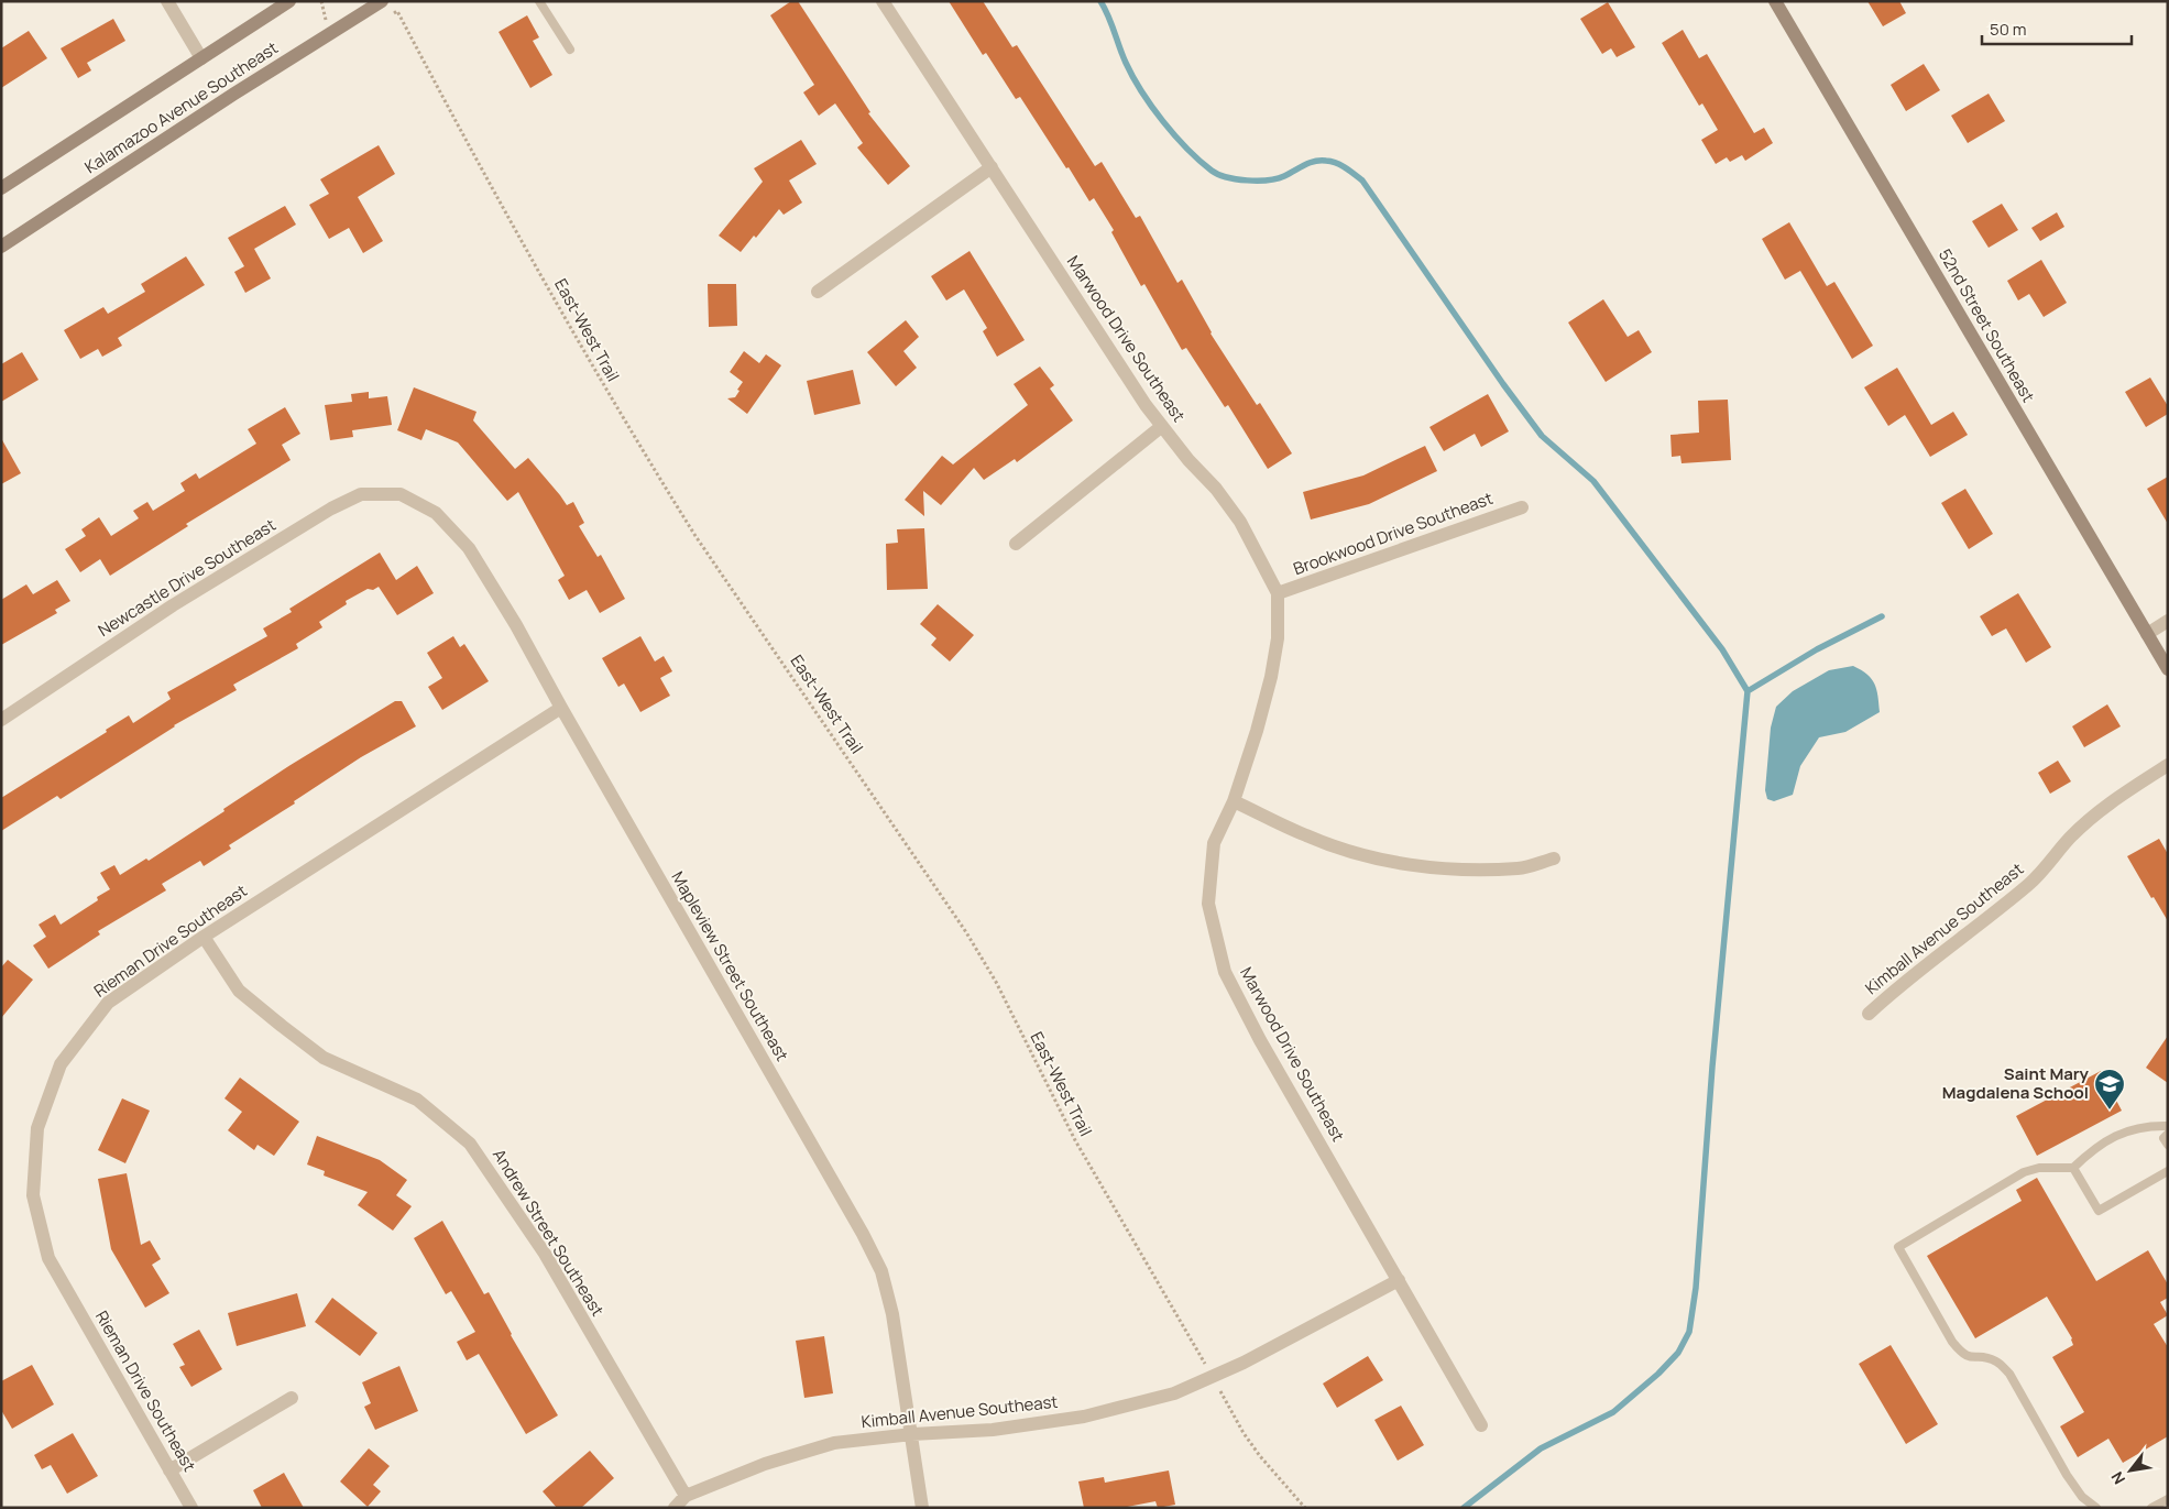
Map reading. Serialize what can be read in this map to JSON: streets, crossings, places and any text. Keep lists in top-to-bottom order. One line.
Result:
{"streets":{"main road":["Kalamazoo Avenue Southeast","52nd Street Southeast"],"street":["Marwood Drive Southeast","Brookwood Drive Southeast","Newcastle Drive Southeast","Kimball Avenue Southeast","Rieman Drive Southeast","Mapleview Street Southeast","Andrew Street Southeast"],"path":["East-West Trail"]},"crossings":[["East-West Trail","Kimball Avenue Southeast"],["Marwood Drive Southeast","Brookwood Drive Southeast"],["Marwood Drive Southeast","Kimball Avenue Southeast"],["Newcastle Drive Southeast","Mapleview Street Southeast"],["Kimball Avenue Southeast","Mapleview Street Southeast"],["Kimball Avenue Southeast","Andrew Street Southeast"],["Rieman Drive Southeast","Mapleview Street Southeast"],["Rieman Drive Southeast","Andrew Street Southeast"]],"places":{"school or university":["Saint Mary Magdalena School"]},"scale_bar":"50 m","north":"bottom left"}
